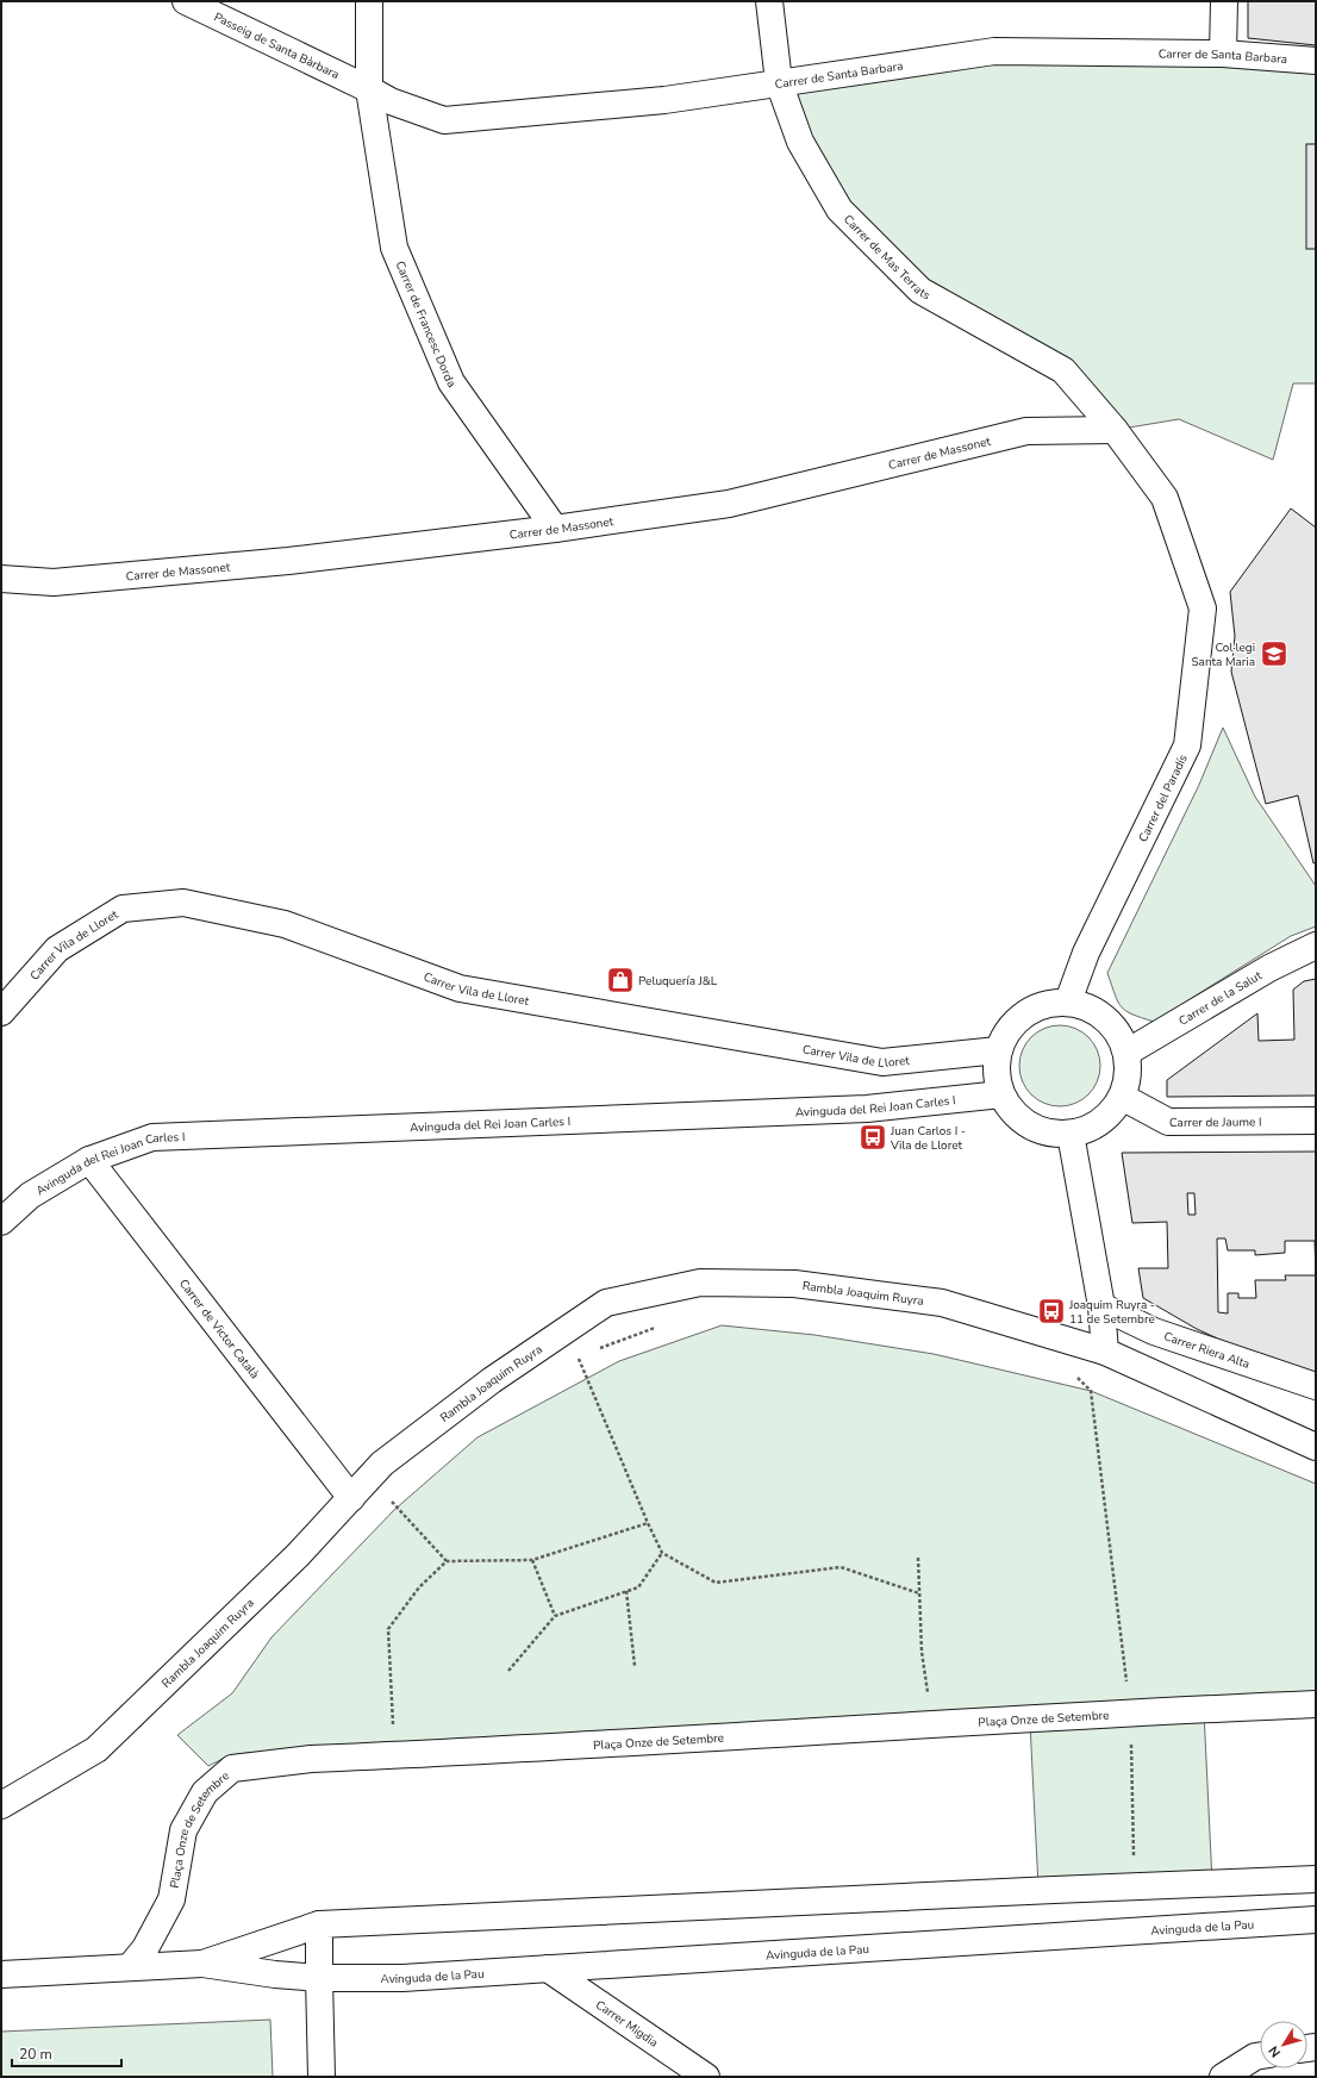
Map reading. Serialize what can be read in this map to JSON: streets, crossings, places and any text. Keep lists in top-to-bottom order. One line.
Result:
{"streets":{"street":["Passeig de Santa Bàrbara","Carrer de Santa Barbara","Carrer de Mas Terrats","Carrer de Francesc Dorda","Carrer de Massonet","Carrer del Paradís","Carrer Vila de Lloret","Carrer de la Salut","Avinguda del Rei Joan Carles I","Carrer de Jaume I","Rambla Joaquim Ruyra","Carrer de Victor Català","Carrer Riera Alta","Plaça Onze de Setembre","Avinguda de la Pau","Carrer Migdia"]},"crossings":[["Passeig de Santa Bàrbara","Carrer de Santa Barbara"],["Passeig de Santa Bàrbara","Carrer de Francesc Dorda"],["Carrer de Santa Barbara","Carrer de Mas Terrats"],["Carrer de Santa Barbara","Carrer de Francesc Dorda"],["Carrer de Mas Terrats","Carrer de Massonet"],["Carrer de Mas Terrats","Carrer del Paradís"],["Carrer de Francesc Dorda","Carrer de Massonet"],["Carrer de Massonet","Carrer del Paradís"],["Carrer del Paradís","Carrer Vila de Lloret"],["Carrer del Paradís","Carrer de la Salut"],["Carrer del Paradís","Avinguda del Rei Joan Carles I"],["Carrer del Paradís","Carrer de Jaume I"],["Carrer Vila de Lloret","Carrer de la Salut"],["Carrer Vila de Lloret","Avinguda del Rei Joan Carles I"],["Carrer Vila de Lloret","Carrer de Jaume I"],["Carrer de la Salut","Avinguda del Rei Joan Carles I"],["Carrer de la Salut","Carrer de Jaume I"],["Avinguda del Rei Joan Carles I","Carrer de Jaume I"],["Avinguda del Rei Joan Carles I","Carrer de Victor Català"],["Rambla Joaquim Ruyra","Carrer de Victor Català"],["Plaça Onze de Setembre","Avinguda de la Pau"],["Avinguda de la Pau","Carrer Migdia"]],"places":{"school or university":["Col·legi Santa Maria"],"shop":["Peluquería J&L"],"bus stop":["Juan Carlos I - Vila de Lloret","Joaquim Ruyra - 11 de Setembre"]},"scale_bar":"20 m","north":"bottom left"}
